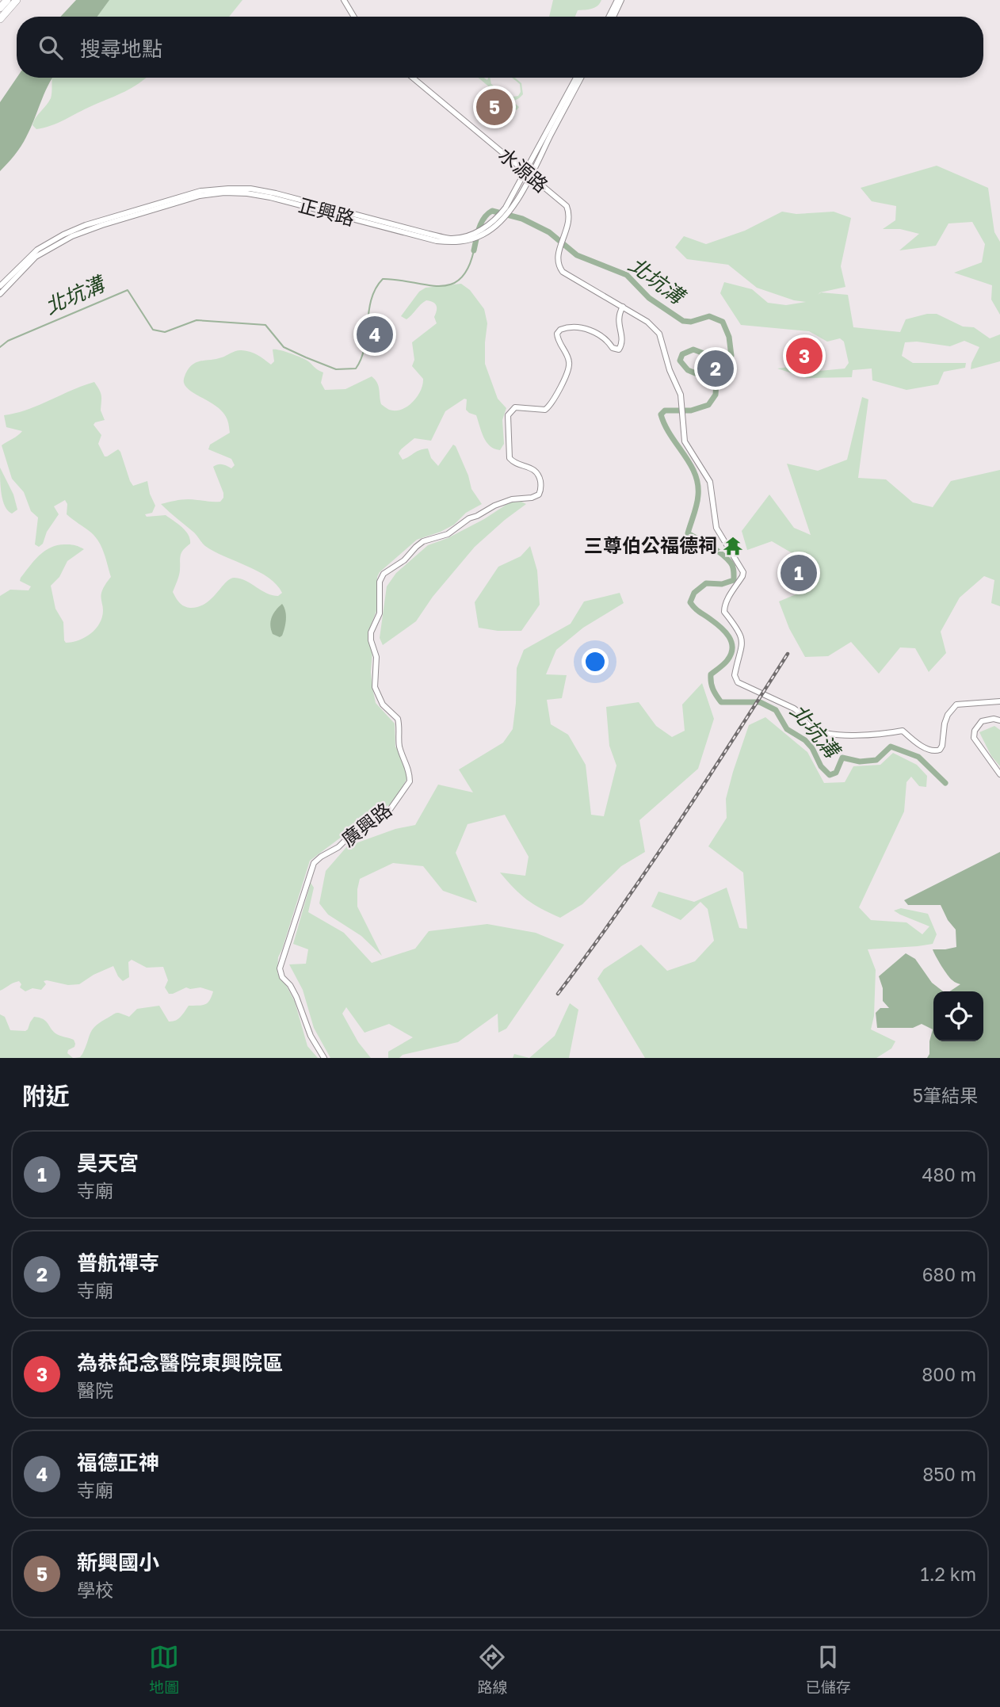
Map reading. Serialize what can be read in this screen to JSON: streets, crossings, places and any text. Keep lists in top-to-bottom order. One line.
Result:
{"streets":{"street":["水源路","正興路","廣興路"]},"crossings":[["水源路","正興路"],["水源路","廣興路"]],"water":["北坑溝"],"places":{"temple":["三尊伯公福德祠"]},"page":{"search":"搜尋地點","pins":["5","4","3","2","1"],"heading":["附近","5筆結果"],"list":[{"mark":"1","name":"昊天宮","note":"寺廟","value":"480 m"},{"mark":"2","name":"普航禪寺","note":"寺廟","value":"680 m"},{"mark":"3","name":"為恭紀念醫院東興院區","note":"醫院","value":"800 m"},{"mark":"4","name":"福德正神","note":"寺廟","value":"850 m"},{"mark":"5","name":"新興國小","note":"學校","value":"1.2 km"}],"nav":["地圖","路線","已儲存"]}}
